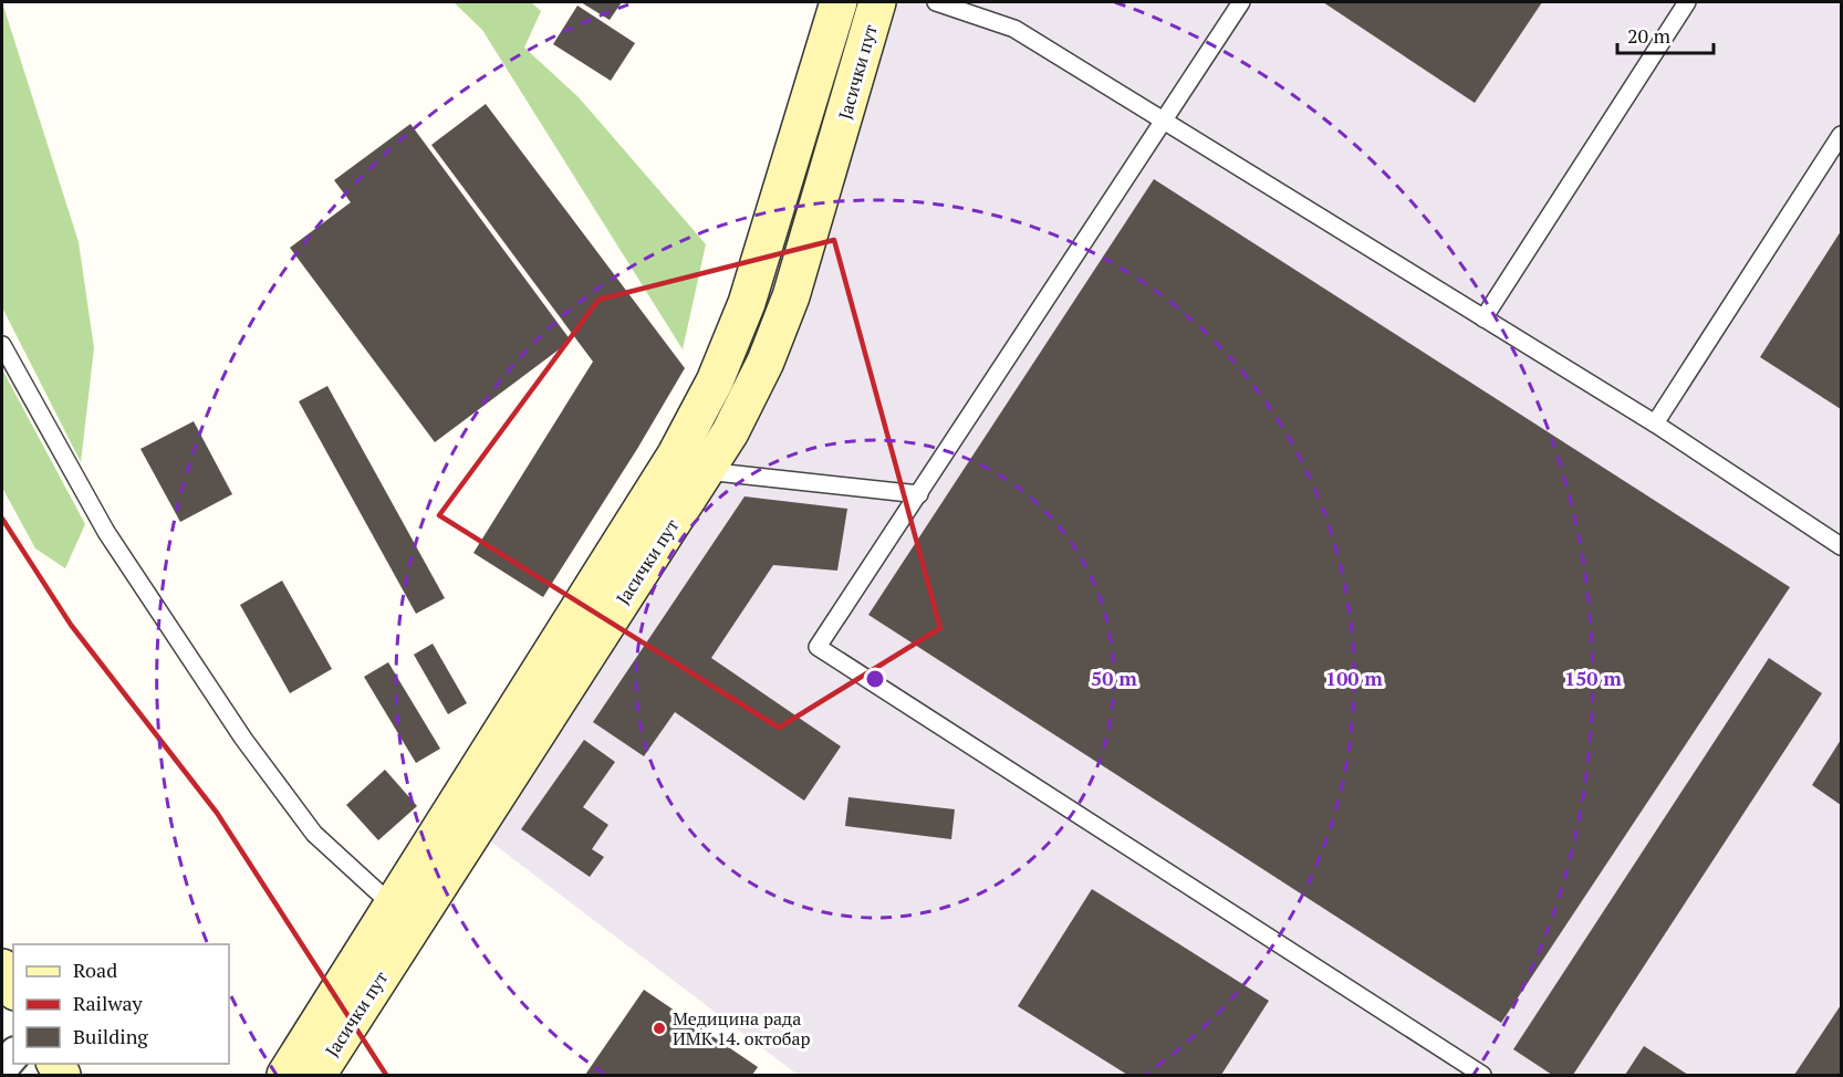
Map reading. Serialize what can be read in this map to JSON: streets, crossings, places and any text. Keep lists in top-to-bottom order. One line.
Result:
{"streets":{"main road":["Јасички пут"]},"places":["Медицина рада ИМК 14. октобар"],"legend":["Road","Railway","Building"],"scale_bar":"20 m","rings":["50 m","100 m","150 m"]}
